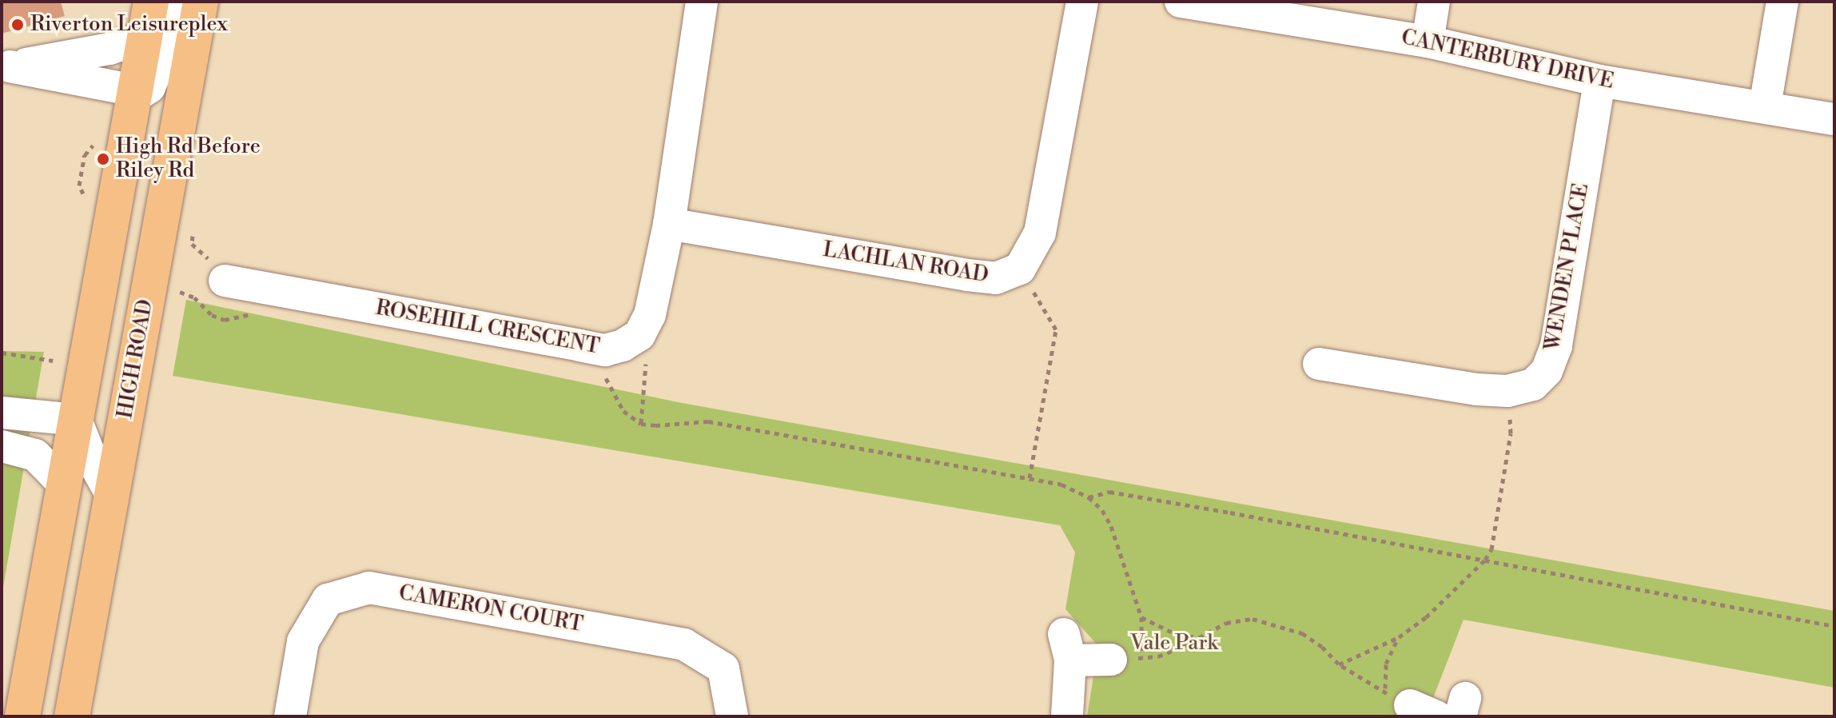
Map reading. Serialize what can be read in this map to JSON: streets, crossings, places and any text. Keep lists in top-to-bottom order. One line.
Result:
{"streets":{"main road":["HIGH ROAD"],"street":["CANTERBURY DRIVE","LACHLAN ROAD","WENDEN PLACE","ROSEHILL CRESCENT","CAMERON COURT"]},"crossings":[["CANTERBURY DRIVE","WENDEN PLACE"]],"parks":["Vale Park"],"places":["Riverton Leisureplex","High Rd Before Riley Rd"]}
